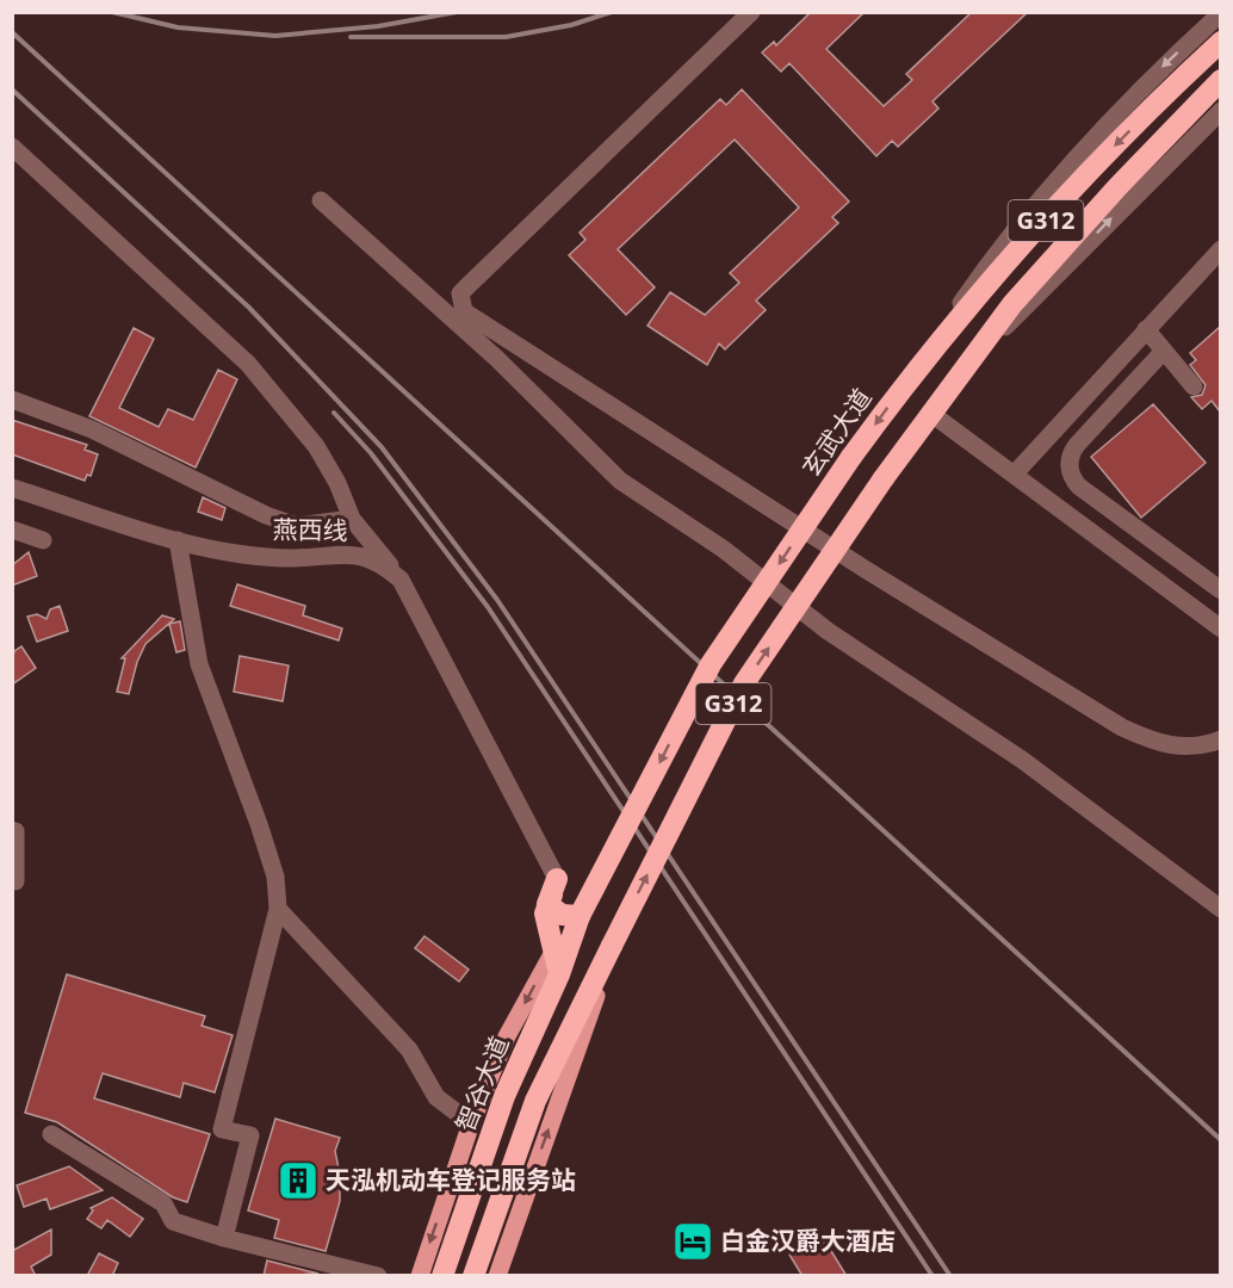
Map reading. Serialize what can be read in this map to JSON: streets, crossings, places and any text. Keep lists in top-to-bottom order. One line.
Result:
{"streets":{"highway":["G312","玄武大道","智谷大道"],"street":["燕西线"]},"crossings":[["玄武大道","智谷大道"]],"places":{"building":["天泓机动车登记服务站"],"hotel":["白金汉爵大酒店"]}}
